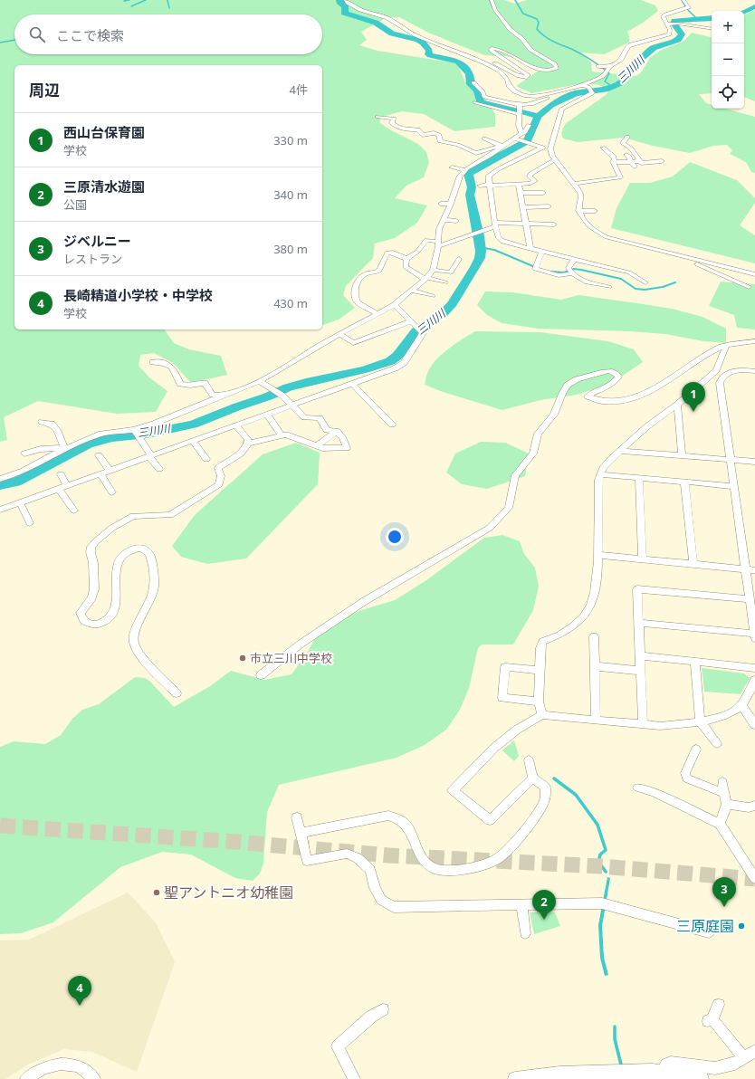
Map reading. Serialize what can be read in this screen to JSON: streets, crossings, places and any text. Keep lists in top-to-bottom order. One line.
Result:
{"water":["三川川"],"places":["市立三川中学校","聖アントニオ幼稚園","三原庭園"],"page":{"map_buttons":["+","−"],"search":"ここで検索","heading":["周辺","4件"],"list":[{"mark":"1","name":"西山台保育園","note":"学校","value":"330 m"},{"mark":"2","name":"三原清水遊園","note":"公園","value":"340 m"},{"mark":"3","name":"ジベルニー","note":"レストラン","value":"380 m"},{"mark":"4","name":"長崎精道小学校・中学校","note":"学校","value":"430 m"}],"pins":["1","3","2","4"]}}
